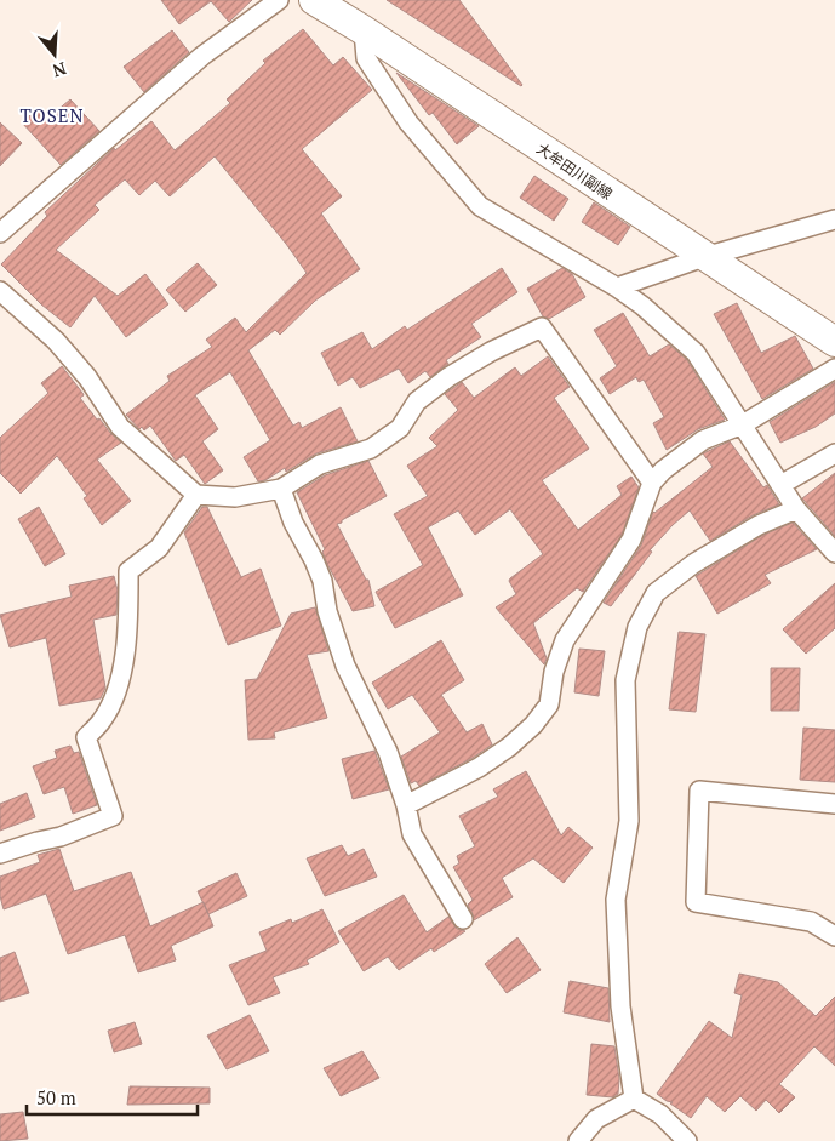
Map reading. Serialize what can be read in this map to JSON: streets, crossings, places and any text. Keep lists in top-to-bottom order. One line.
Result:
{"streets":{"main road":["大牟田川副線"]},"districts":["TOSEN"],"scale_bar":"50 m","north":"bottom"}
